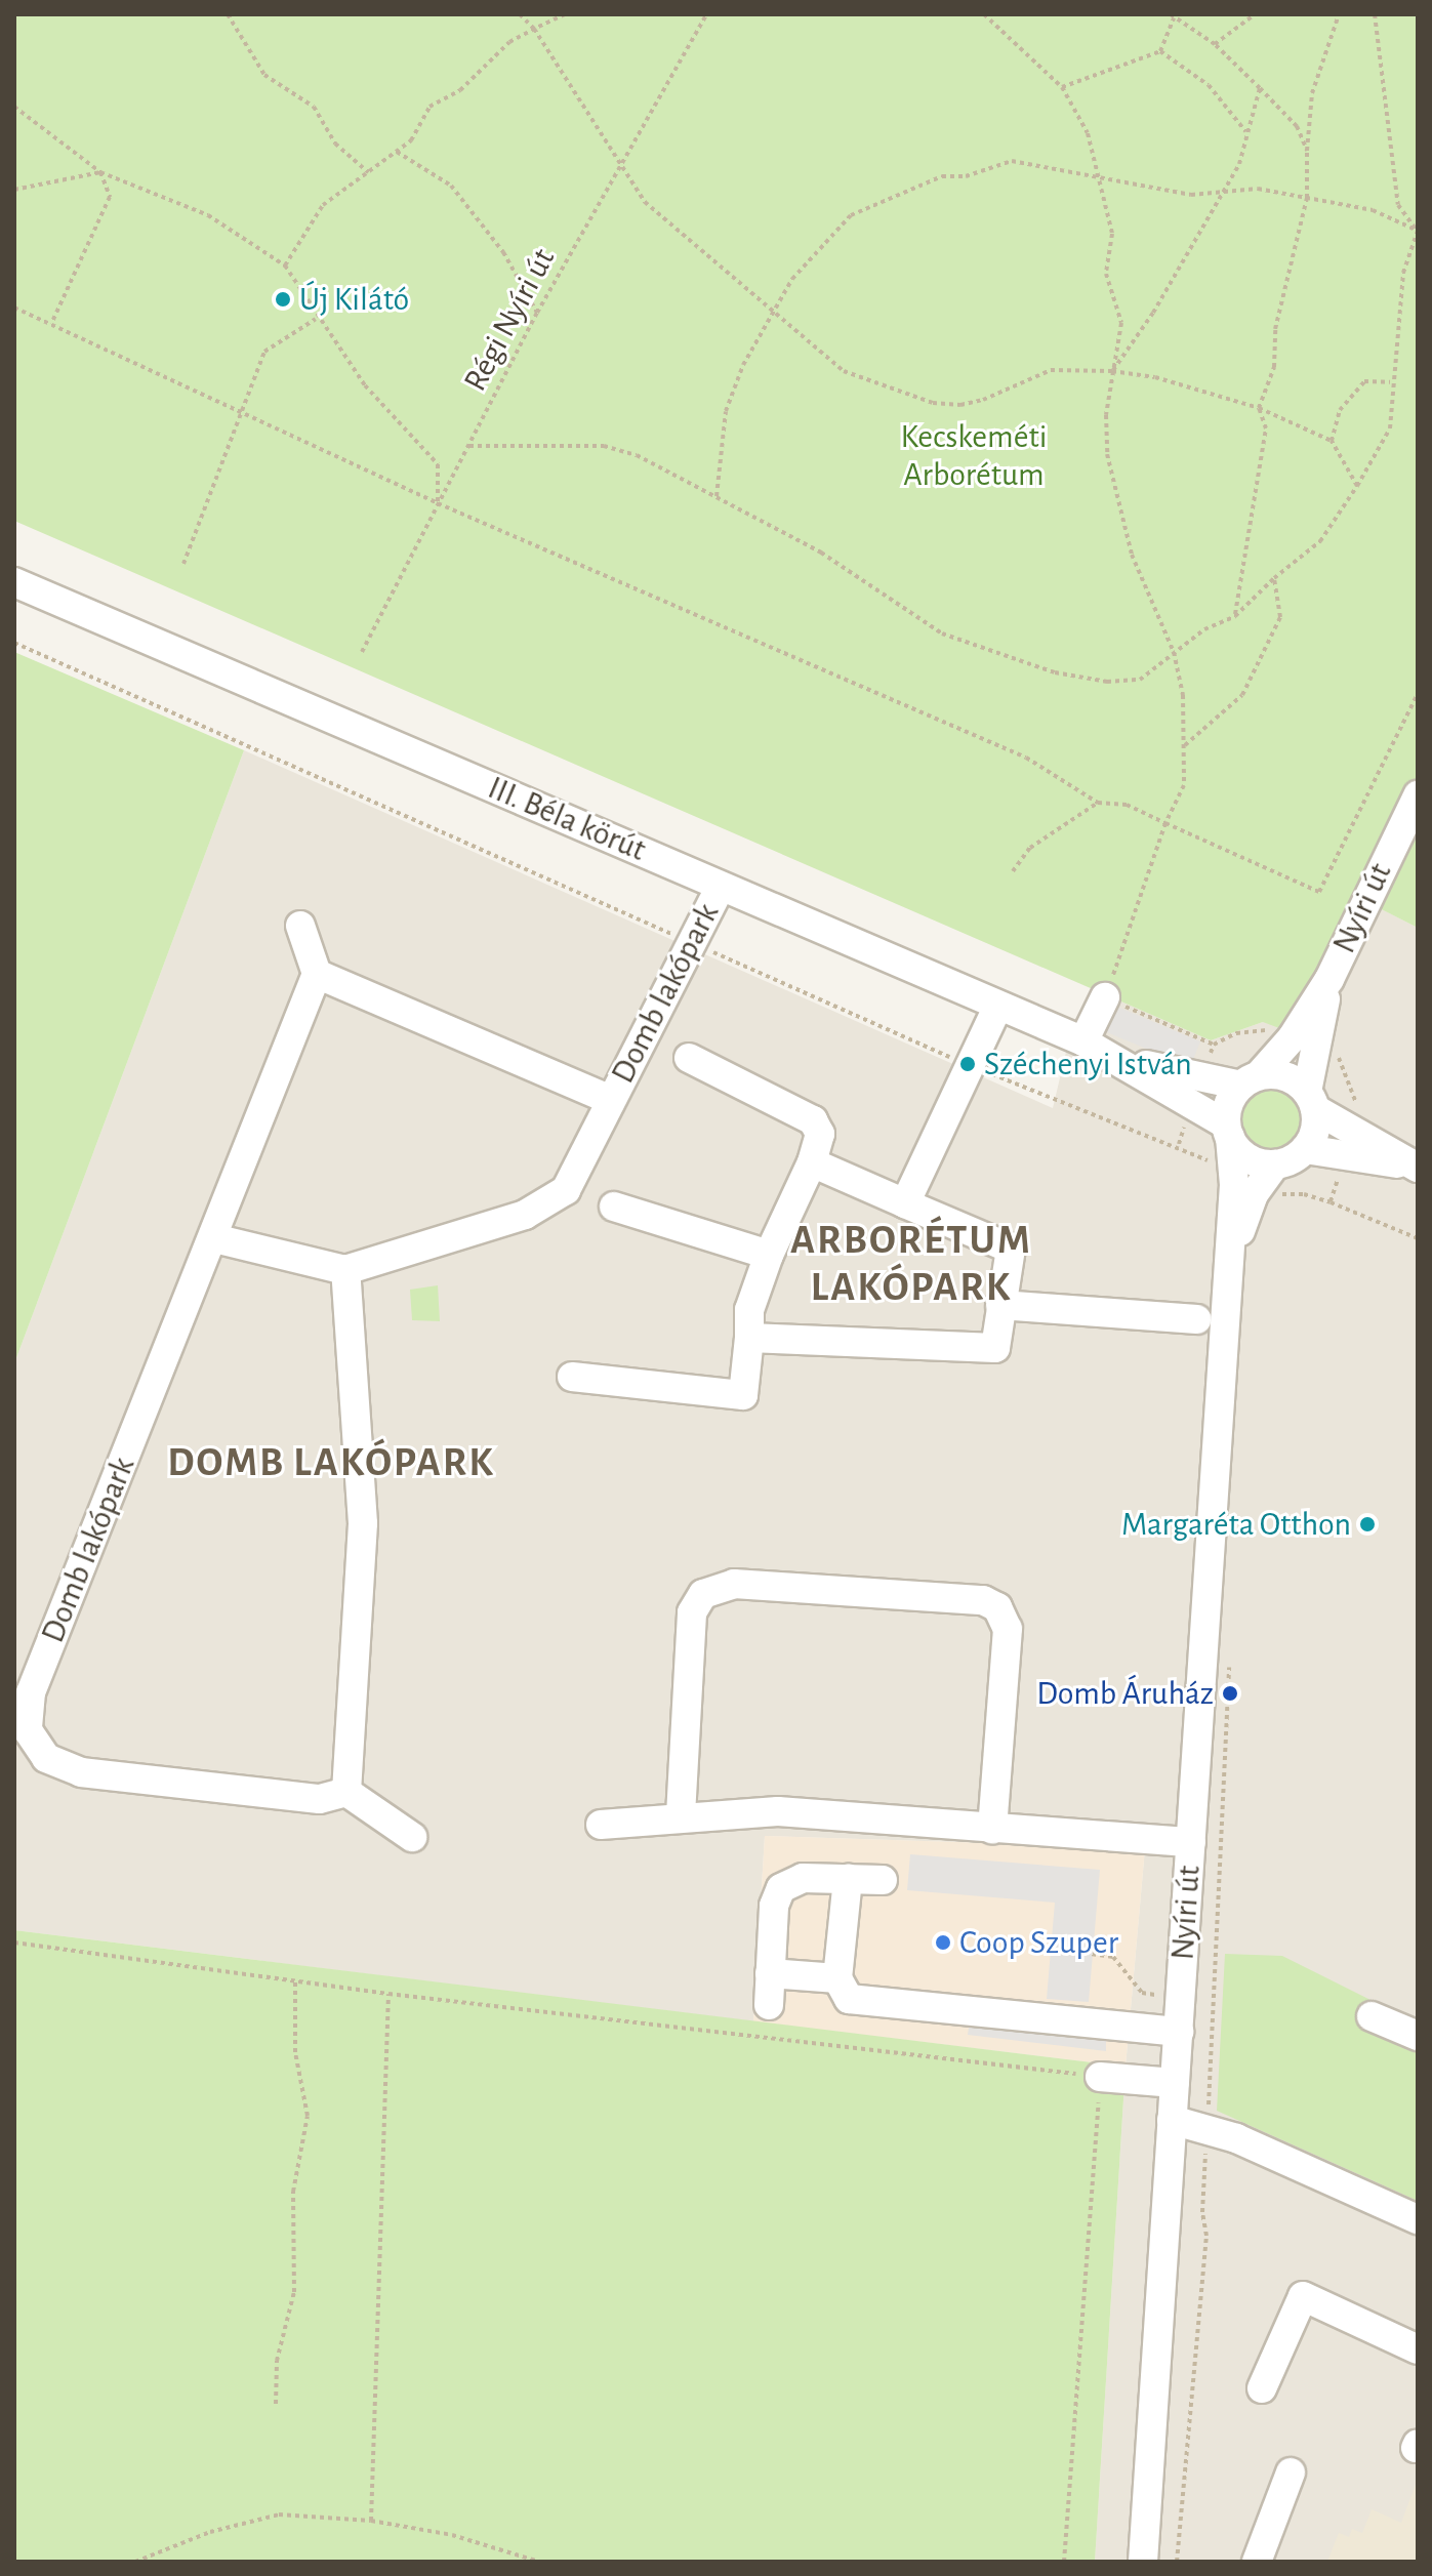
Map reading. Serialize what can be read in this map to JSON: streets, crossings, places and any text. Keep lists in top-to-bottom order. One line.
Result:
{"streets":{"street":["III. Béla körút","Nyíri út","Domb lakópark"],"path":["Régi Nyíri út"]},"crossings":[["III. Béla körút","Nyíri út"],["III. Béla körút","Domb lakópark"]],"districts":["ARBORÉTUM LAKÓPARK","DOMB LAKÓPARK"],"parks":["Kecskeméti Arborétum"],"places":["Új Kilátó","Széchenyi István","Margaréta Otthon","Domb Áruház","Coop Szuper"]}
